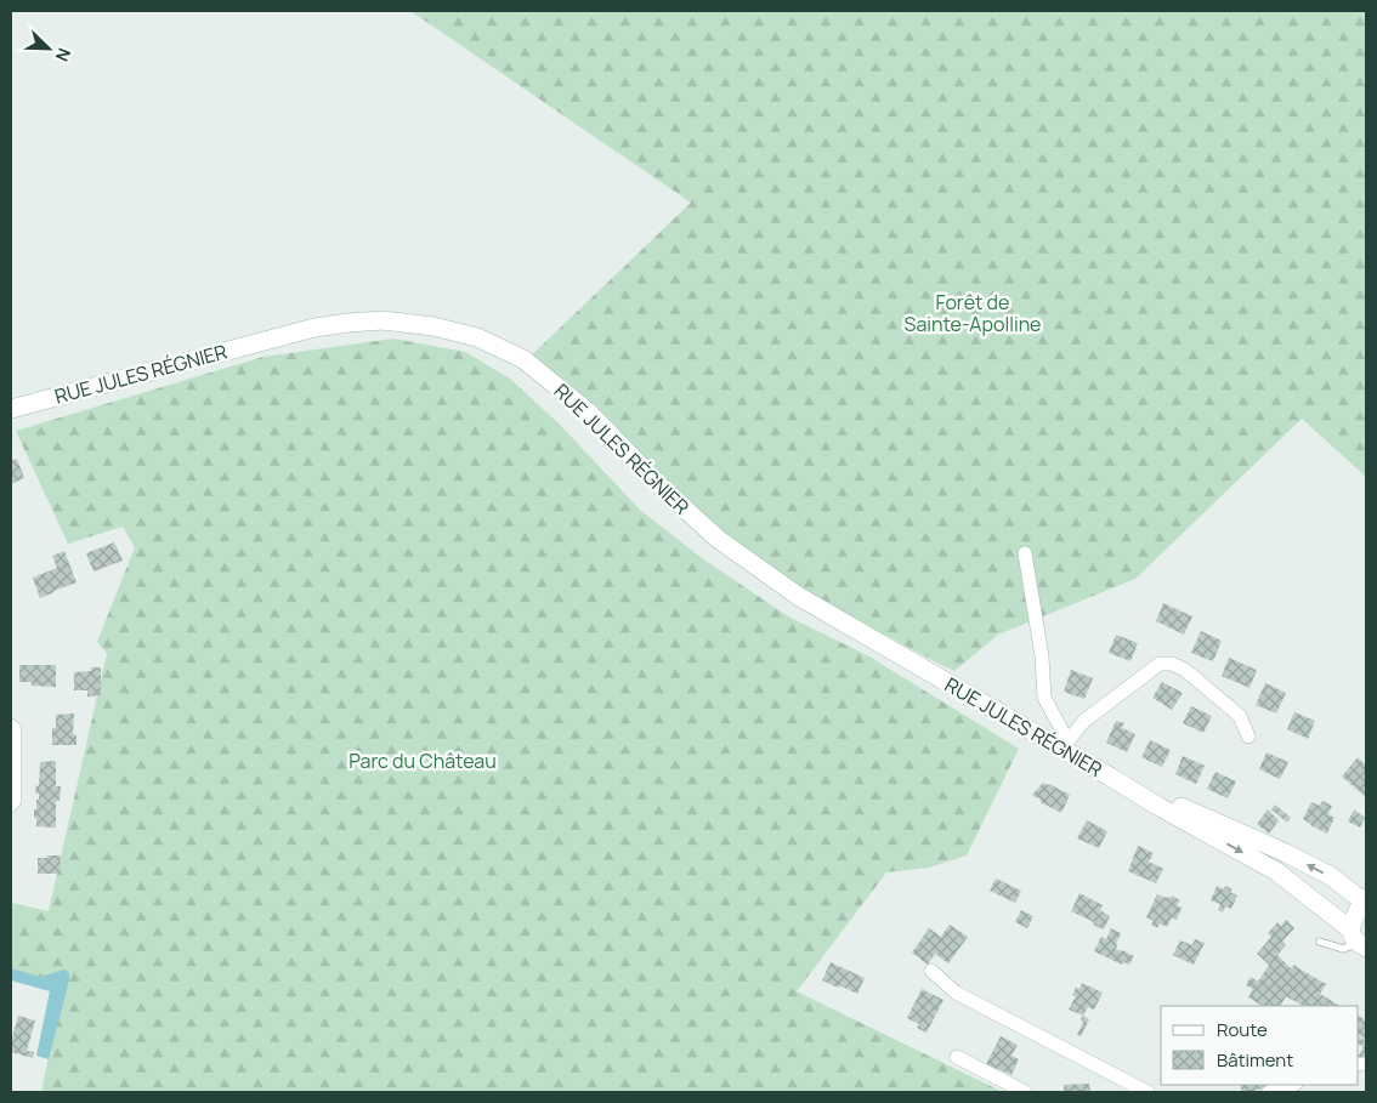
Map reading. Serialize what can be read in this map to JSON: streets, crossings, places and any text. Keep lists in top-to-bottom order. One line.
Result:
{"streets":{"street":["RUE JULES RÉGNIER"]},"parks":["Forêt de Sainte-Apolline","Parc du Château"],"legend":["Route","Bâtiment"],"north":"bottom right"}
